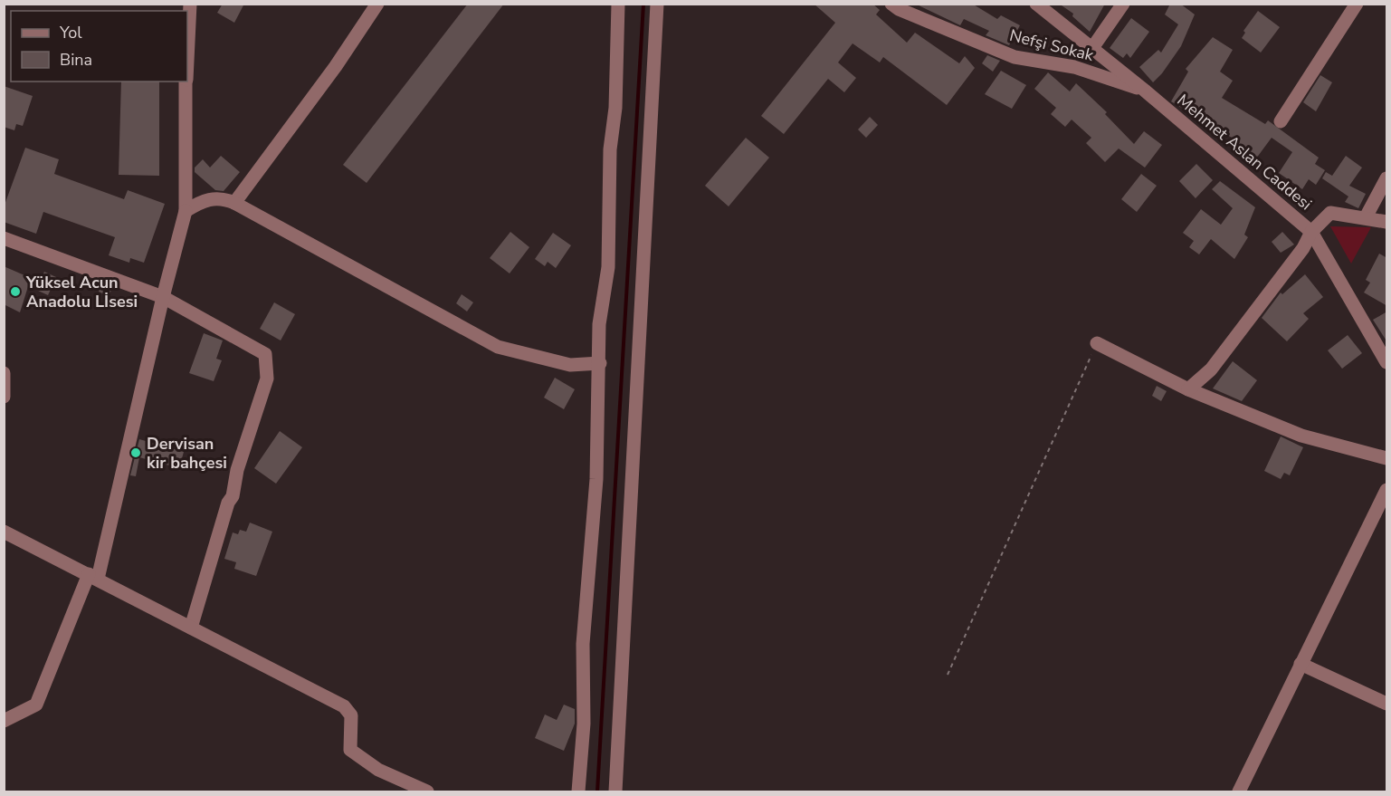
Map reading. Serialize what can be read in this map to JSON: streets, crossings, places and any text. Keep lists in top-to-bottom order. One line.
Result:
{"streets":{"street":["Nefşi Sokak","Mehmet Aslan Caddesi"]},"crossings":[["Nefşi Sokak","Mehmet Aslan Caddesi"]],"places":["Yüksel Acun Anadolu Lİsesi","Dervisan kir bahçesi"],"legend":["Yol","Bina"]}
